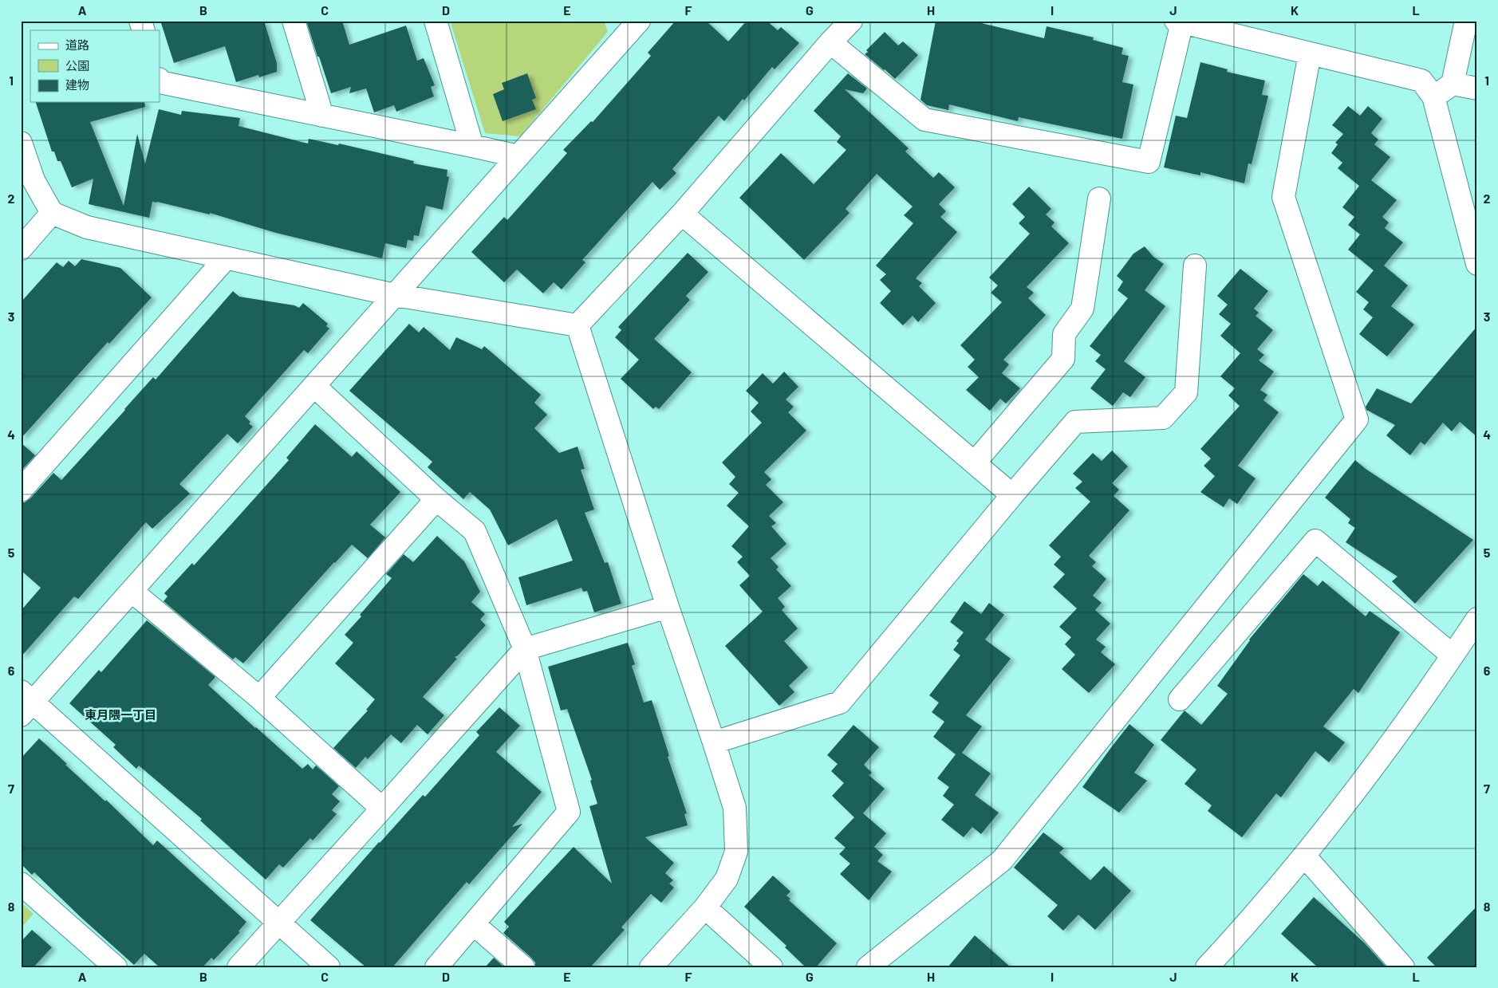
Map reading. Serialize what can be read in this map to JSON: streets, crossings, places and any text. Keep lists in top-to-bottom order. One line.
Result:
{"districts":["東月隈一丁目"],"legend":["道路","公園","建物"],"grid":{"columns":["A","B","C","D","E","F","G","H","I","J","K","L"],"rows":["1","2","3","4","5","6","7","8"]}}
